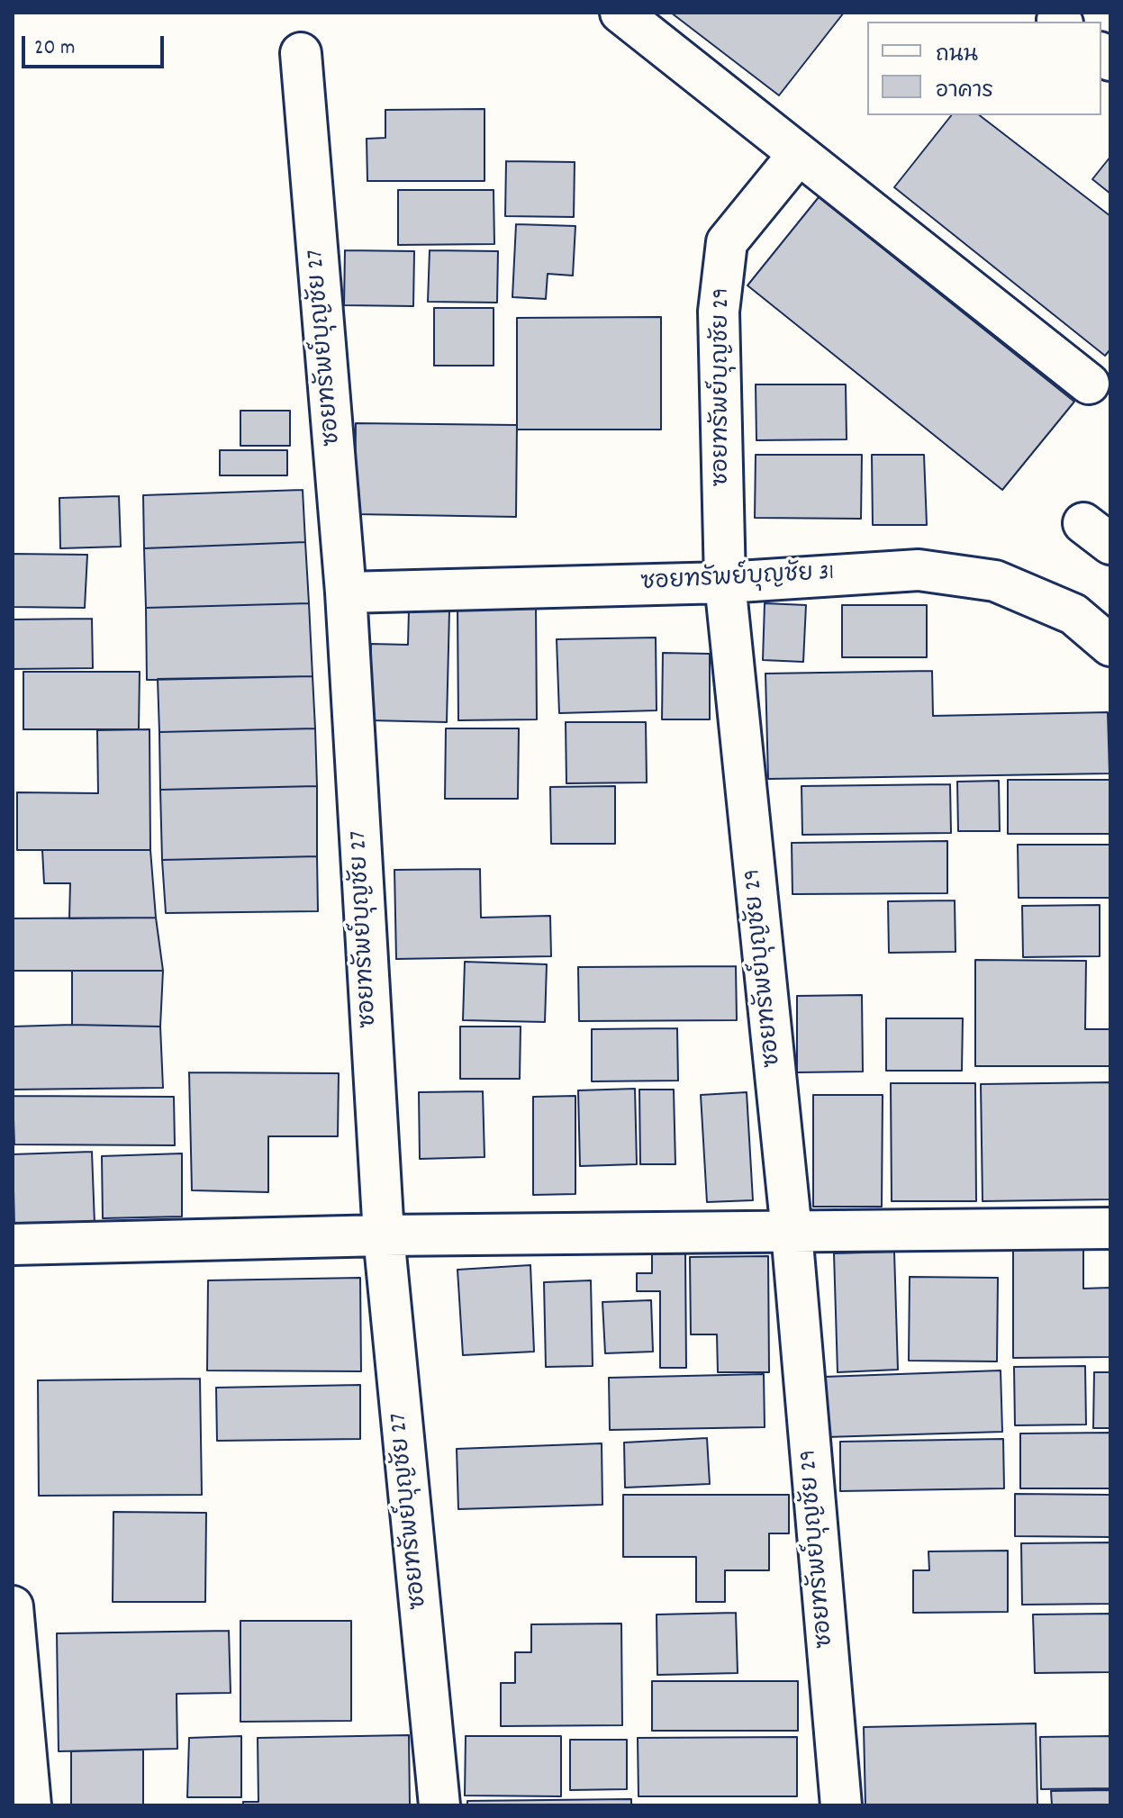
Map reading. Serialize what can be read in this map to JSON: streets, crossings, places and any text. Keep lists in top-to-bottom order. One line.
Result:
{"streets":{"street":["ซอยทรัพย์บุญชัย 27","ซอยทรัพย์บุญชัย 29","ซอยทรัพย์บุญชัย 31"]},"crossings":[["ซอยทรัพย์บุญชัย 27","ซอยทรัพย์บุญชัย 31"],["ซอยทรัพย์บุญชัย 29","ซอยทรัพย์บุญชัย 31"]],"legend":["ถนน","อาคาร"],"scale_bar":"20 m"}
